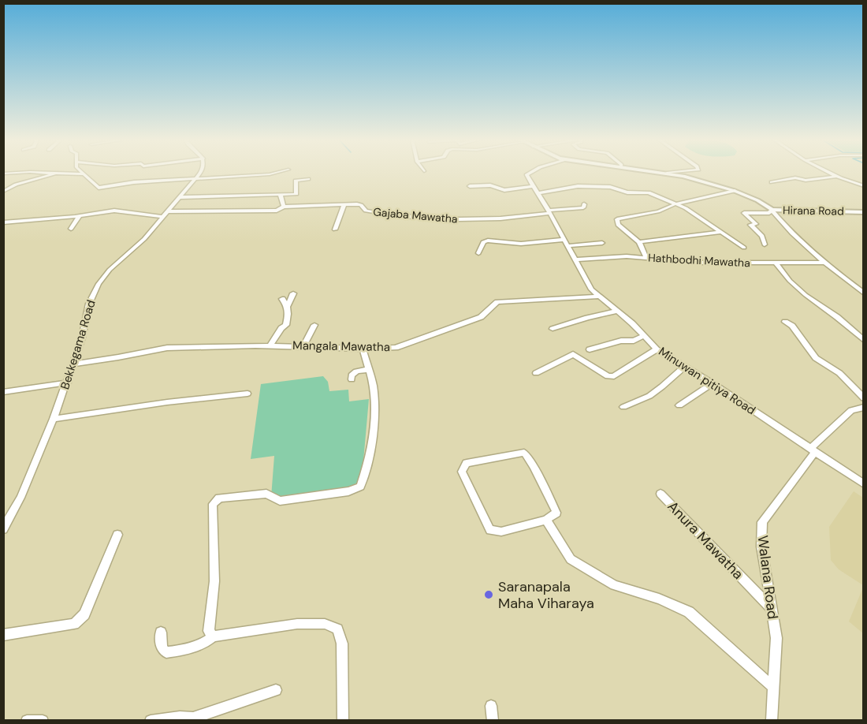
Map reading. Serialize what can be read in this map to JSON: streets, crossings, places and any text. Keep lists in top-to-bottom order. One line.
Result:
{"streets":{"street":["Hirana Road","Gajaba Mawatha","Hathbodhi Mawatha","Bekkegama Road","Mangala Mawatha","Minuwan pitiya Road","Anura Mawatha","Walana Road"]},"crossings":[["Gajaba Mawatha","Bekkegama Road"],["Gajaba Mawatha","Minuwan pitiya Road"],["Hathbodhi Mawatha","Minuwan pitiya Road"],["Bekkegama Road","Mangala Mawatha"],["Mangala Mawatha","Minuwan pitiya Road"],["Minuwan pitiya Road","Walana Road"],["Anura Mawatha","Walana Road"]],"places":["Saranapala Maha Viharaya"]}
